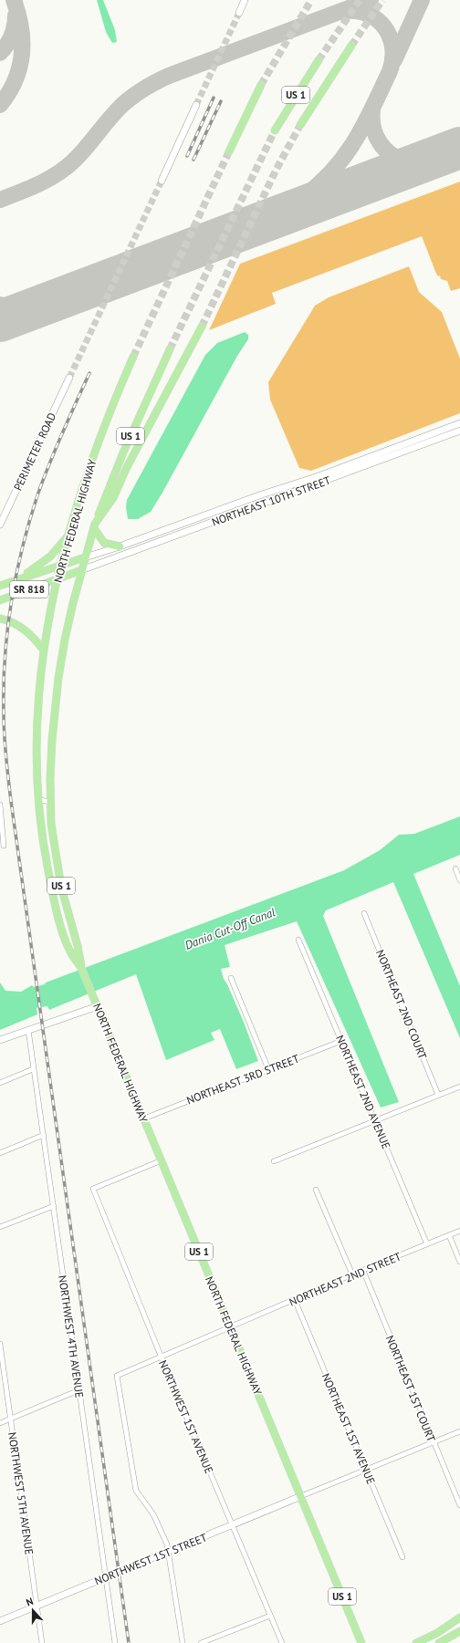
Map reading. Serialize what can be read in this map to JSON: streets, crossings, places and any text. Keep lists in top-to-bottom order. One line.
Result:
{"streets":{"main road":["US 1","NORTH FEDERAL HIGHWAY","SR 818"],"street":["PERIMETER ROAD","NORTHEAST 10TH STREET","NORTHEAST 2ND COURT","NORTHEAST 3RD STREET","NORTHEAST 2ND AVENUE","NORTHEAST 2ND STREET","NORTHWEST 4TH AVENUE","NORTHEAST 1ST COURT","NORTHWEST 1ST AVENUE","NORTHEAST 1ST AVENUE","NORTHWEST 5TH AVENUE","NORTHWEST 1ST STREET"]},"crossings":[["NORTHEAST 10TH STREET","NORTH FEDERAL HIGHWAY"],["NORTHEAST 10TH STREET","SR 818"],["NORTH FEDERAL HIGHWAY","SR 818"],["NORTH FEDERAL HIGHWAY","NORTHEAST 3RD STREET"],["NORTH FEDERAL HIGHWAY","NORTHEAST 2ND STREET"],["NORTH FEDERAL HIGHWAY","NORTHWEST 1ST AVENUE"],["NORTH FEDERAL HIGHWAY","NORTHWEST 1ST STREET"],["NORTHEAST 3RD STREET","NORTHEAST 2ND AVENUE"],["NORTHEAST 2ND AVENUE","NORTHEAST 2ND STREET"],["NORTHEAST 2ND STREET","NORTHEAST 1ST COURT"],["NORTHEAST 2ND STREET","NORTHWEST 1ST AVENUE"],["NORTHEAST 2ND STREET","NORTHEAST 1ST AVENUE"],["NORTHEAST 2ND STREET","NORTHWEST 1ST STREET"],["NORTHWEST 4TH AVENUE","NORTHWEST 1ST STREET"],["NORTHWEST 1ST AVENUE","NORTHWEST 1ST STREET"],["NORTHWEST 5TH AVENUE","NORTHWEST 1ST STREET"]],"water":["Dania Cut-Off Canal"],"north":"top"}
